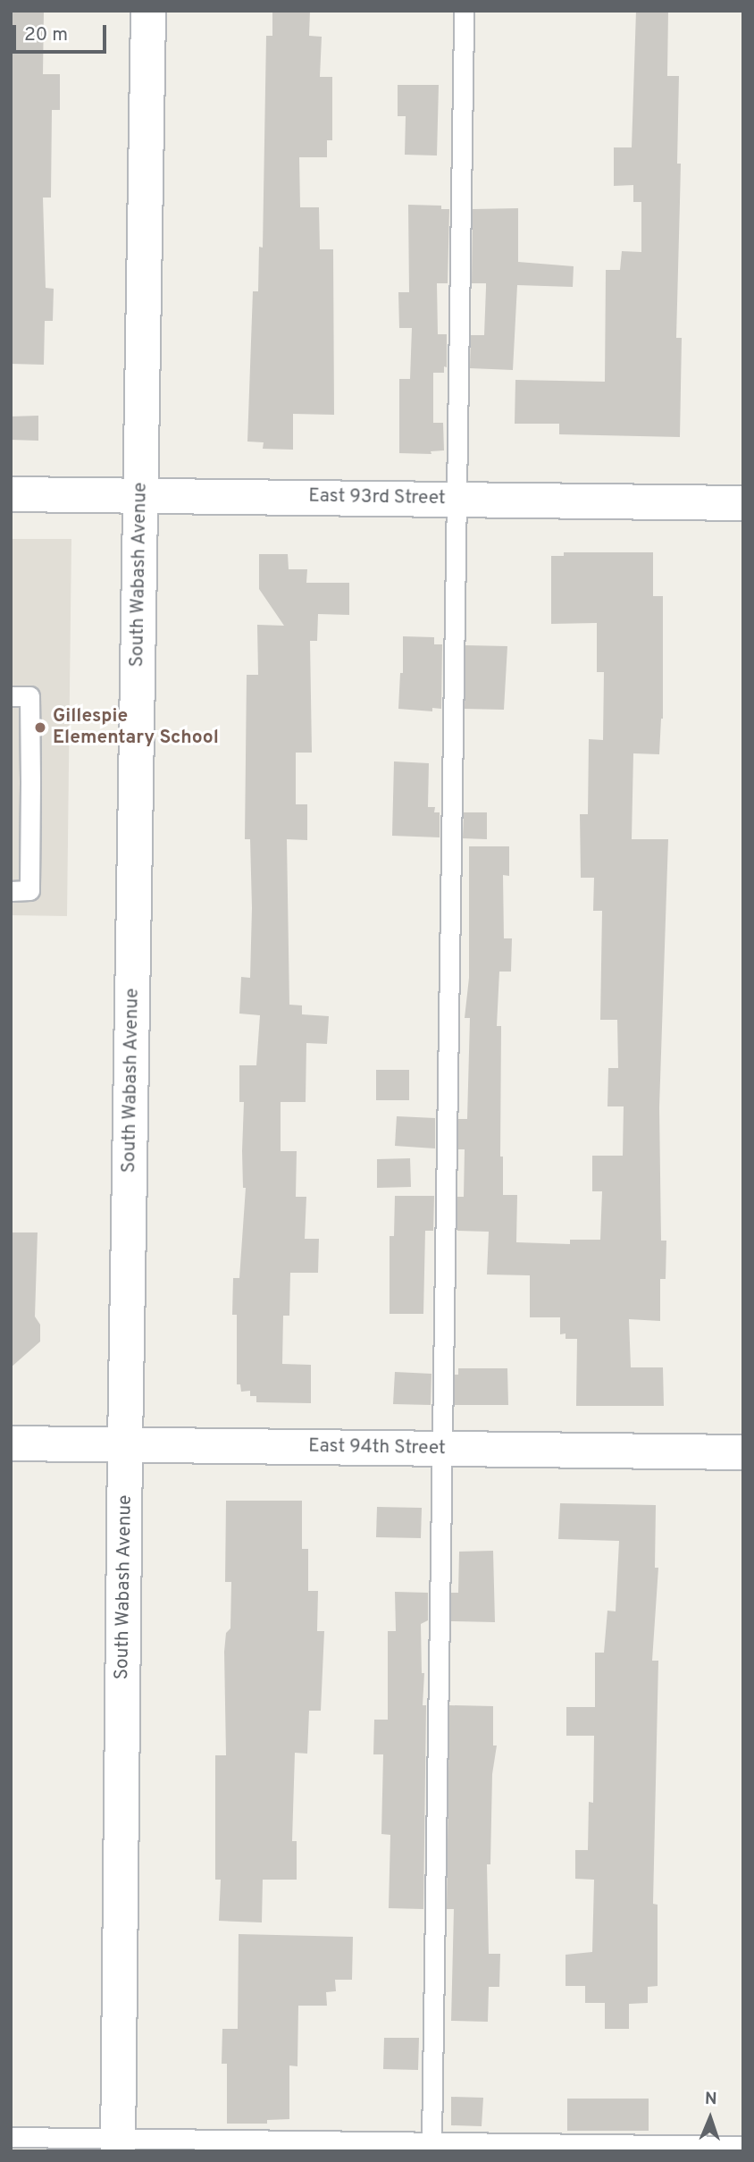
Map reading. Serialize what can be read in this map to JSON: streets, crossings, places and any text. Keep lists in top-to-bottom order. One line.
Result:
{"streets":{"street":["East 93rd Street","South Wabash Avenue","East 94th Street"]},"crossings":[["East 93rd Street","South Wabash Avenue"],["South Wabash Avenue","East 94th Street"]],"places":["Gillespie Elementary School"],"scale_bar":"20 m","north":"top"}
